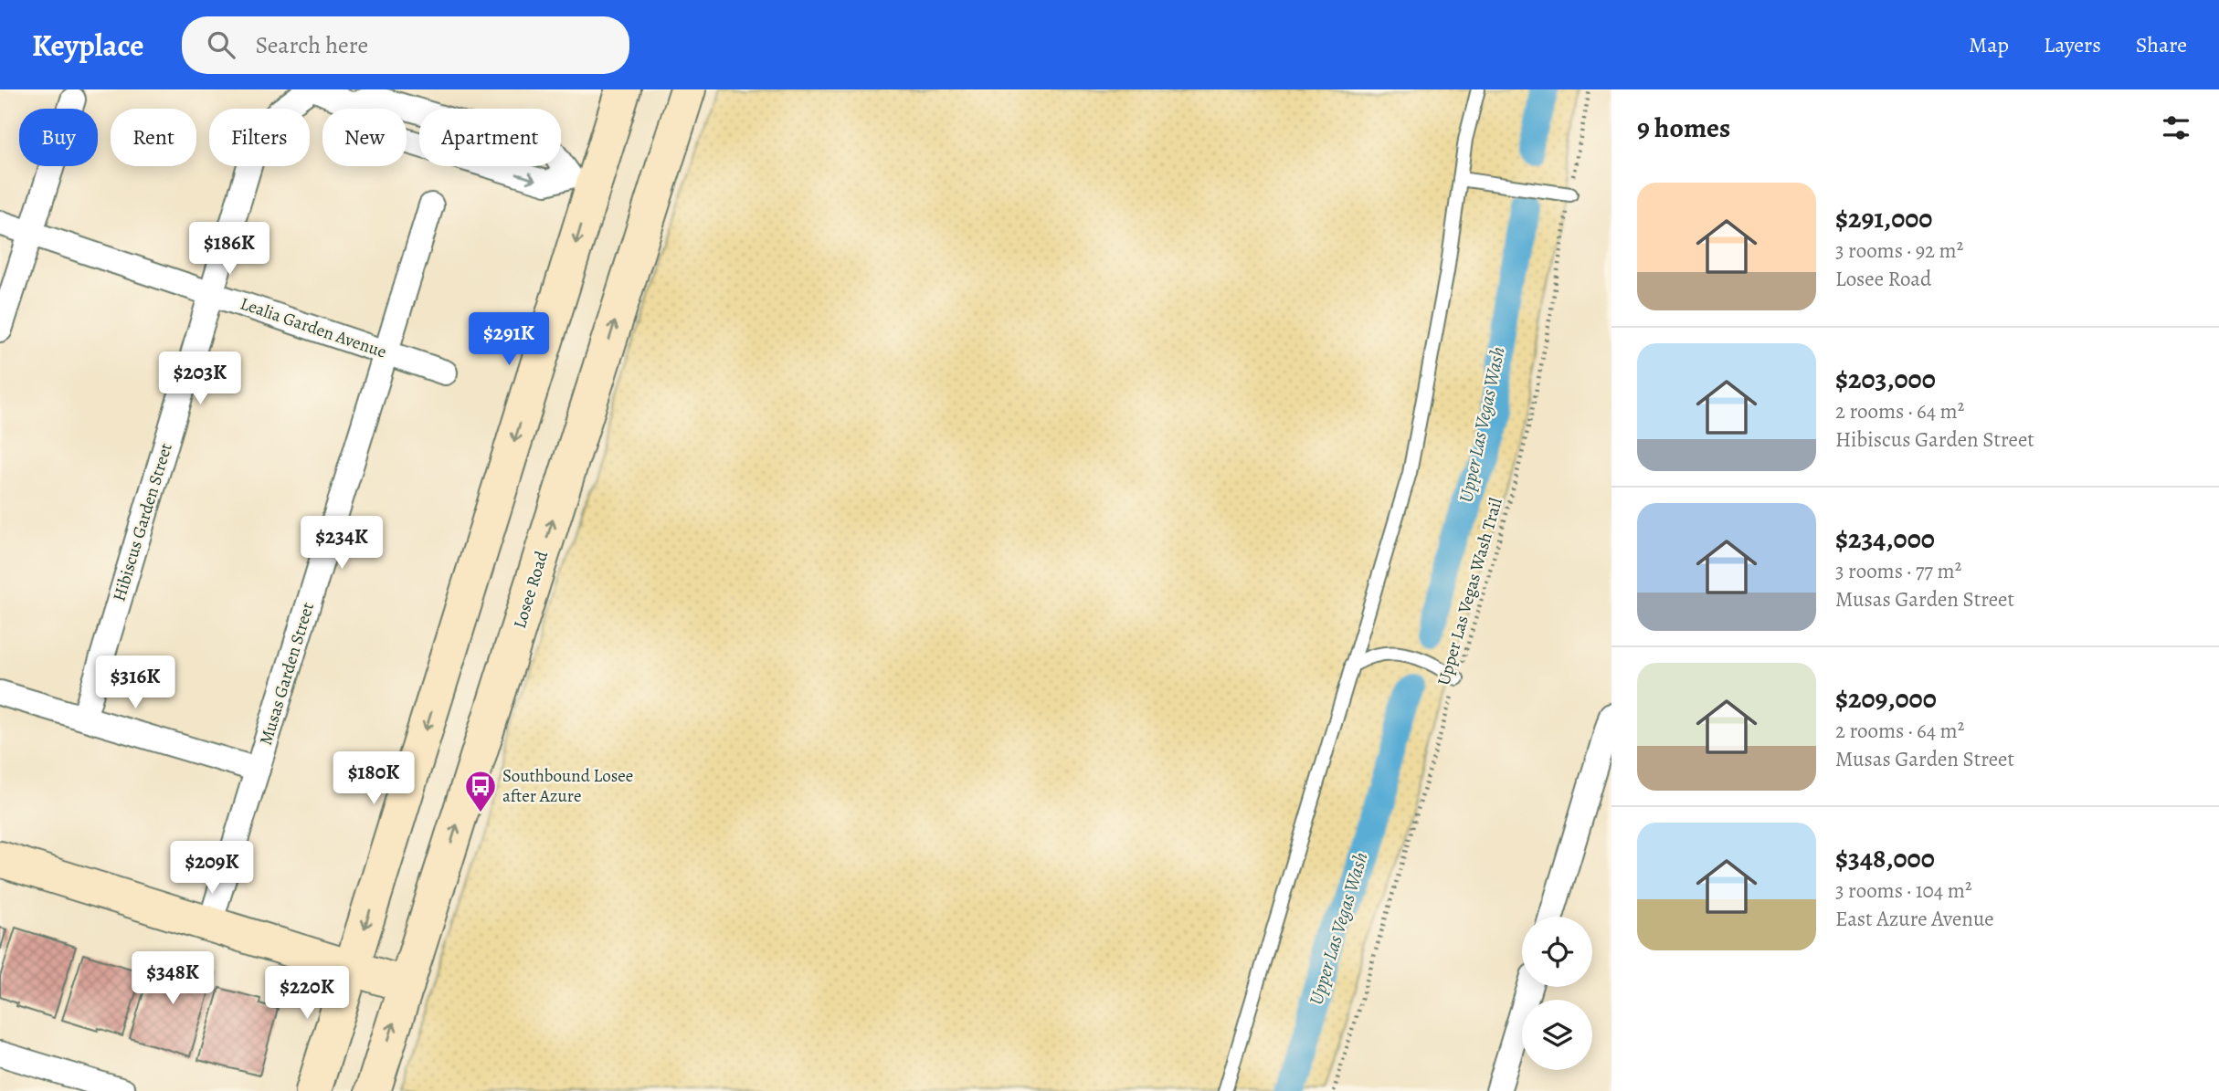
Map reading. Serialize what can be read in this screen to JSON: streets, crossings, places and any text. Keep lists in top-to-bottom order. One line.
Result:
{"streets":{"main road":["Losee Road"],"street":["Lealia Garden Avenue","Hibiscus Garden Street","Musas Garden Street"],"path":["Upper Las Vegas Wash Trail"]},"crossings":[["Lealia Garden Avenue","Hibiscus Garden Street"],["Lealia Garden Avenue","Musas Garden Street"]],"water":["Upper Las Vegas Wash"],"places":{"bus stop":["Southbound Losee after Azure"]},"page":{"header":"Keyplace","search":"Search here","nav":["Map","Layers","Share"],"heading":"9 homes","chip":["Buy","Rent","Filters","New","Apartment"],"list":[{"name":"$291,000","note":"3 rooms · 92 m² · Losee Road"},{"name":"$203,000","note":"2 rooms · 64 m² · Hibiscus Garden Street"},{"name":"$234,000","note":"3 rooms · 77 m² · Musas Garden Street"},{"name":"$209,000","note":"2 rooms · 64 m² · Musas Garden Street"},{"name":"$348,000","note":"3 rooms · 104 m² · East Azure Avenue"}],"price":["$186K","$291K","$203K","$234K","$316K","$180K","$209K","$348K","$220K"]}}
